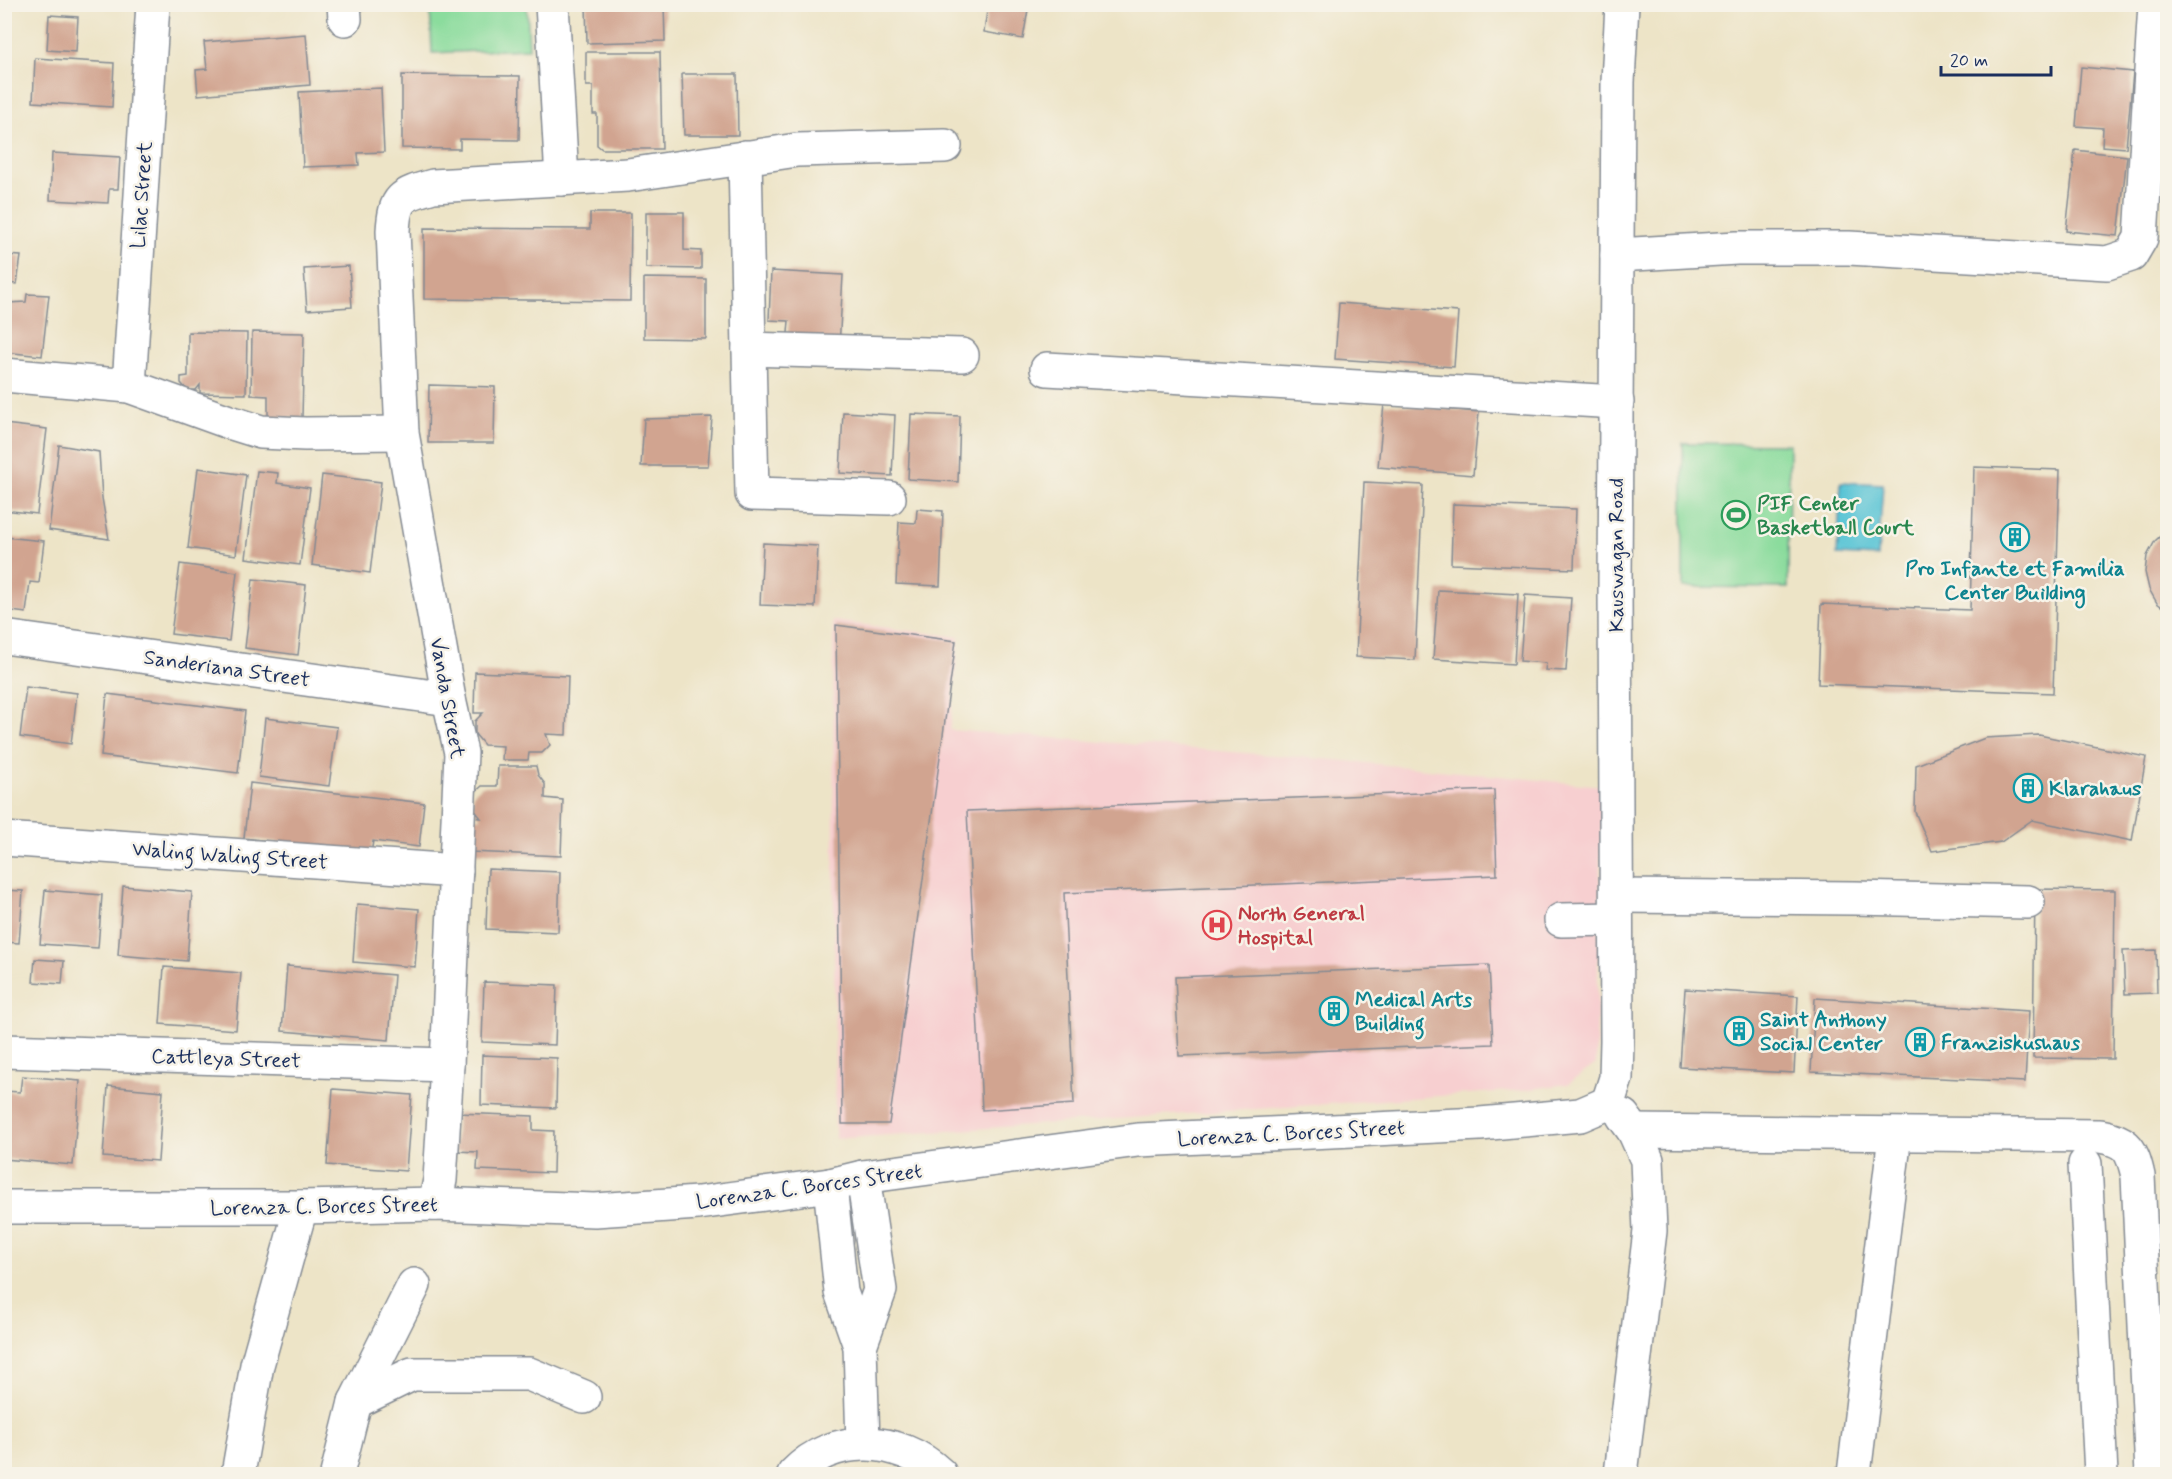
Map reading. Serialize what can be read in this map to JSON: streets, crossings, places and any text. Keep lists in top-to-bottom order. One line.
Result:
{"streets":{"street":["Lilac Street","Kauswagan Road","Sanderiana Street","Vanda Street","Waling Waling Street","Cattleya Street","Lorenza C. Borces Street"]},"crossings":[["Kauswagan Road","Lorenza C. Borces Street"],["Sanderiana Street","Vanda Street"],["Vanda Street","Waling Waling Street"],["Vanda Street","Cattleya Street"],["Vanda Street","Lorenza C. Borces Street"]],"places":{"sports":["PIF Center Basketball Court"],"building":["Pro Infante et Familia Center Building","Klarahaus","Medical Arts Building","Saint Anthony Social Center","Franziskushaus"],"hospital":["North General Hospital"]},"scale_bar":"20 m"}
